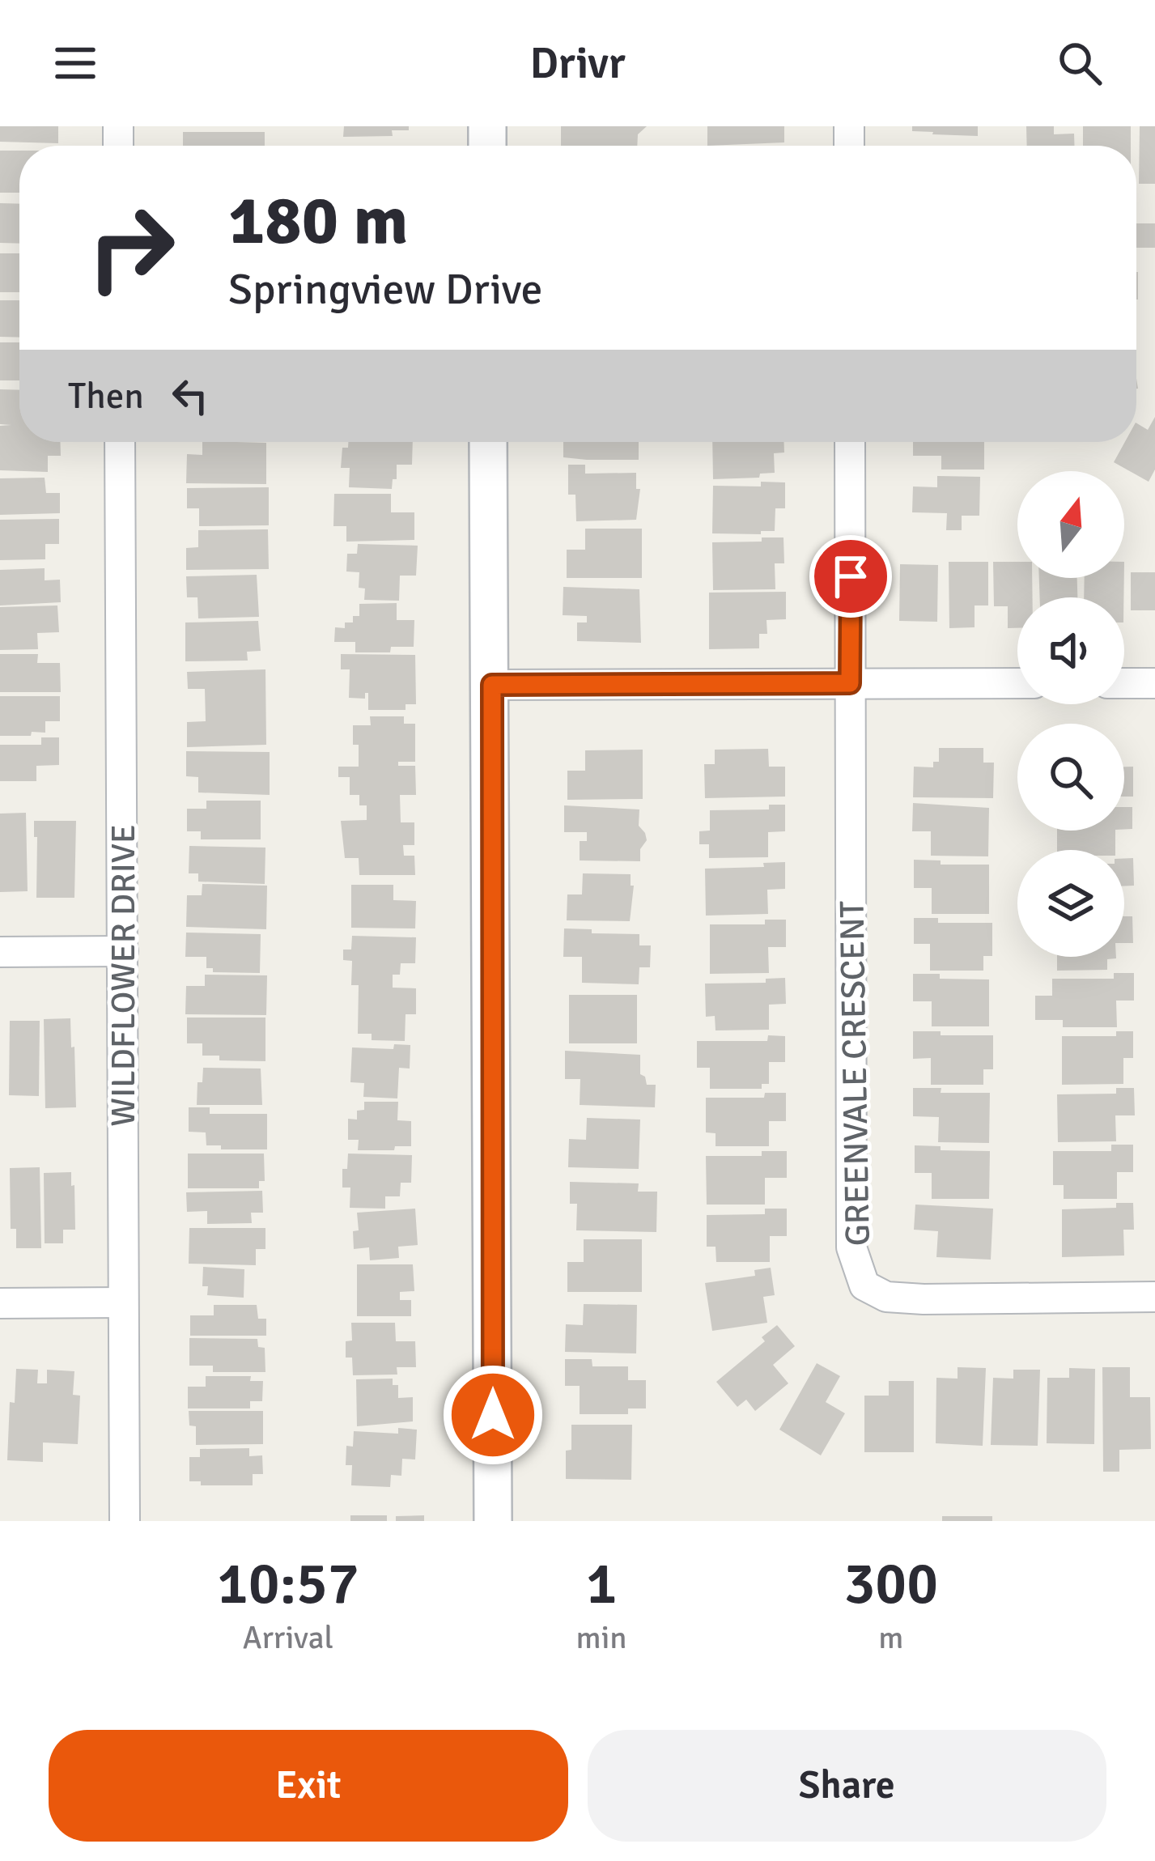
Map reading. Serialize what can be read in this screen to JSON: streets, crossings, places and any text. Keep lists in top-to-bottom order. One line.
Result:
{"streets":{"street":["WILDFLOWER DRIVE","GREENVALE CRESCENT"]},"north":"top","page":{"header":"Drivr","turn":["180 m","Springview Drive"],"then":"Then","eta":["10:57","Arrival","1","min","300","m"],"buttons":["Exit","Share"]}}
